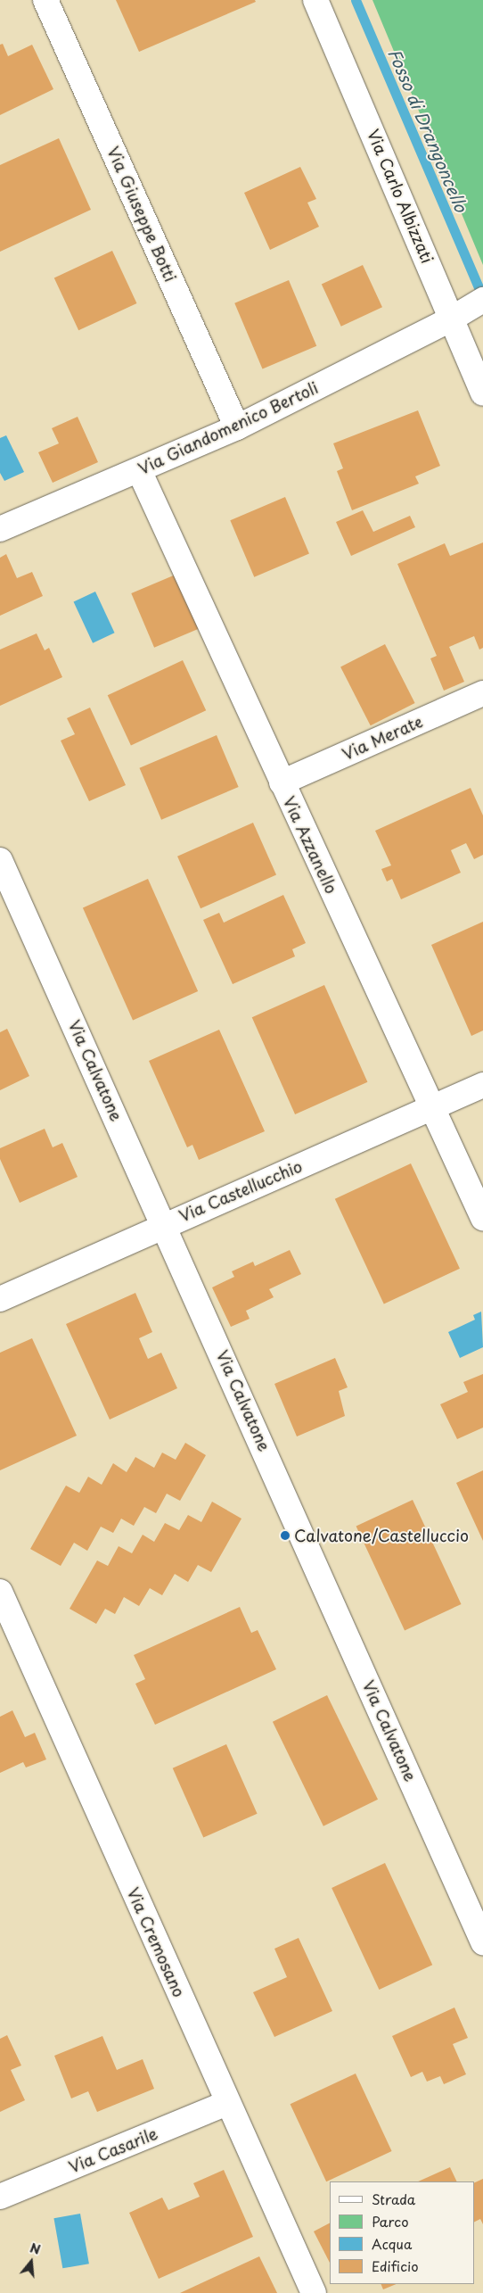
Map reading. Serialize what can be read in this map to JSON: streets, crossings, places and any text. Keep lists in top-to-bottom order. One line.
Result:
{"streets":{"street":["Via Carlo Albizzati","Via Giuseppe Botti","Via Giandomenico Bertoli","Via Merate","Via Azzanello","Via Calvatone","Via Castellucchio","Via Cremosano","Via Casarile"]},"crossings":[["Via Carlo Albizzati","Via Giandomenico Bertoli"],["Via Giuseppe Botti","Via Giandomenico Bertoli"],["Via Giandomenico Bertoli","Via Azzanello"],["Via Merate","Via Azzanello"],["Via Azzanello","Via Castellucchio"],["Via Calvatone","Via Castellucchio"],["Via Cremosano","Via Casarile"]],"water":["Fosso di Drangoncello"],"places":["Calvatone/Castelluccio"],"legend":["Strada","Parco","Acqua","Edificio"],"north":"top"}
